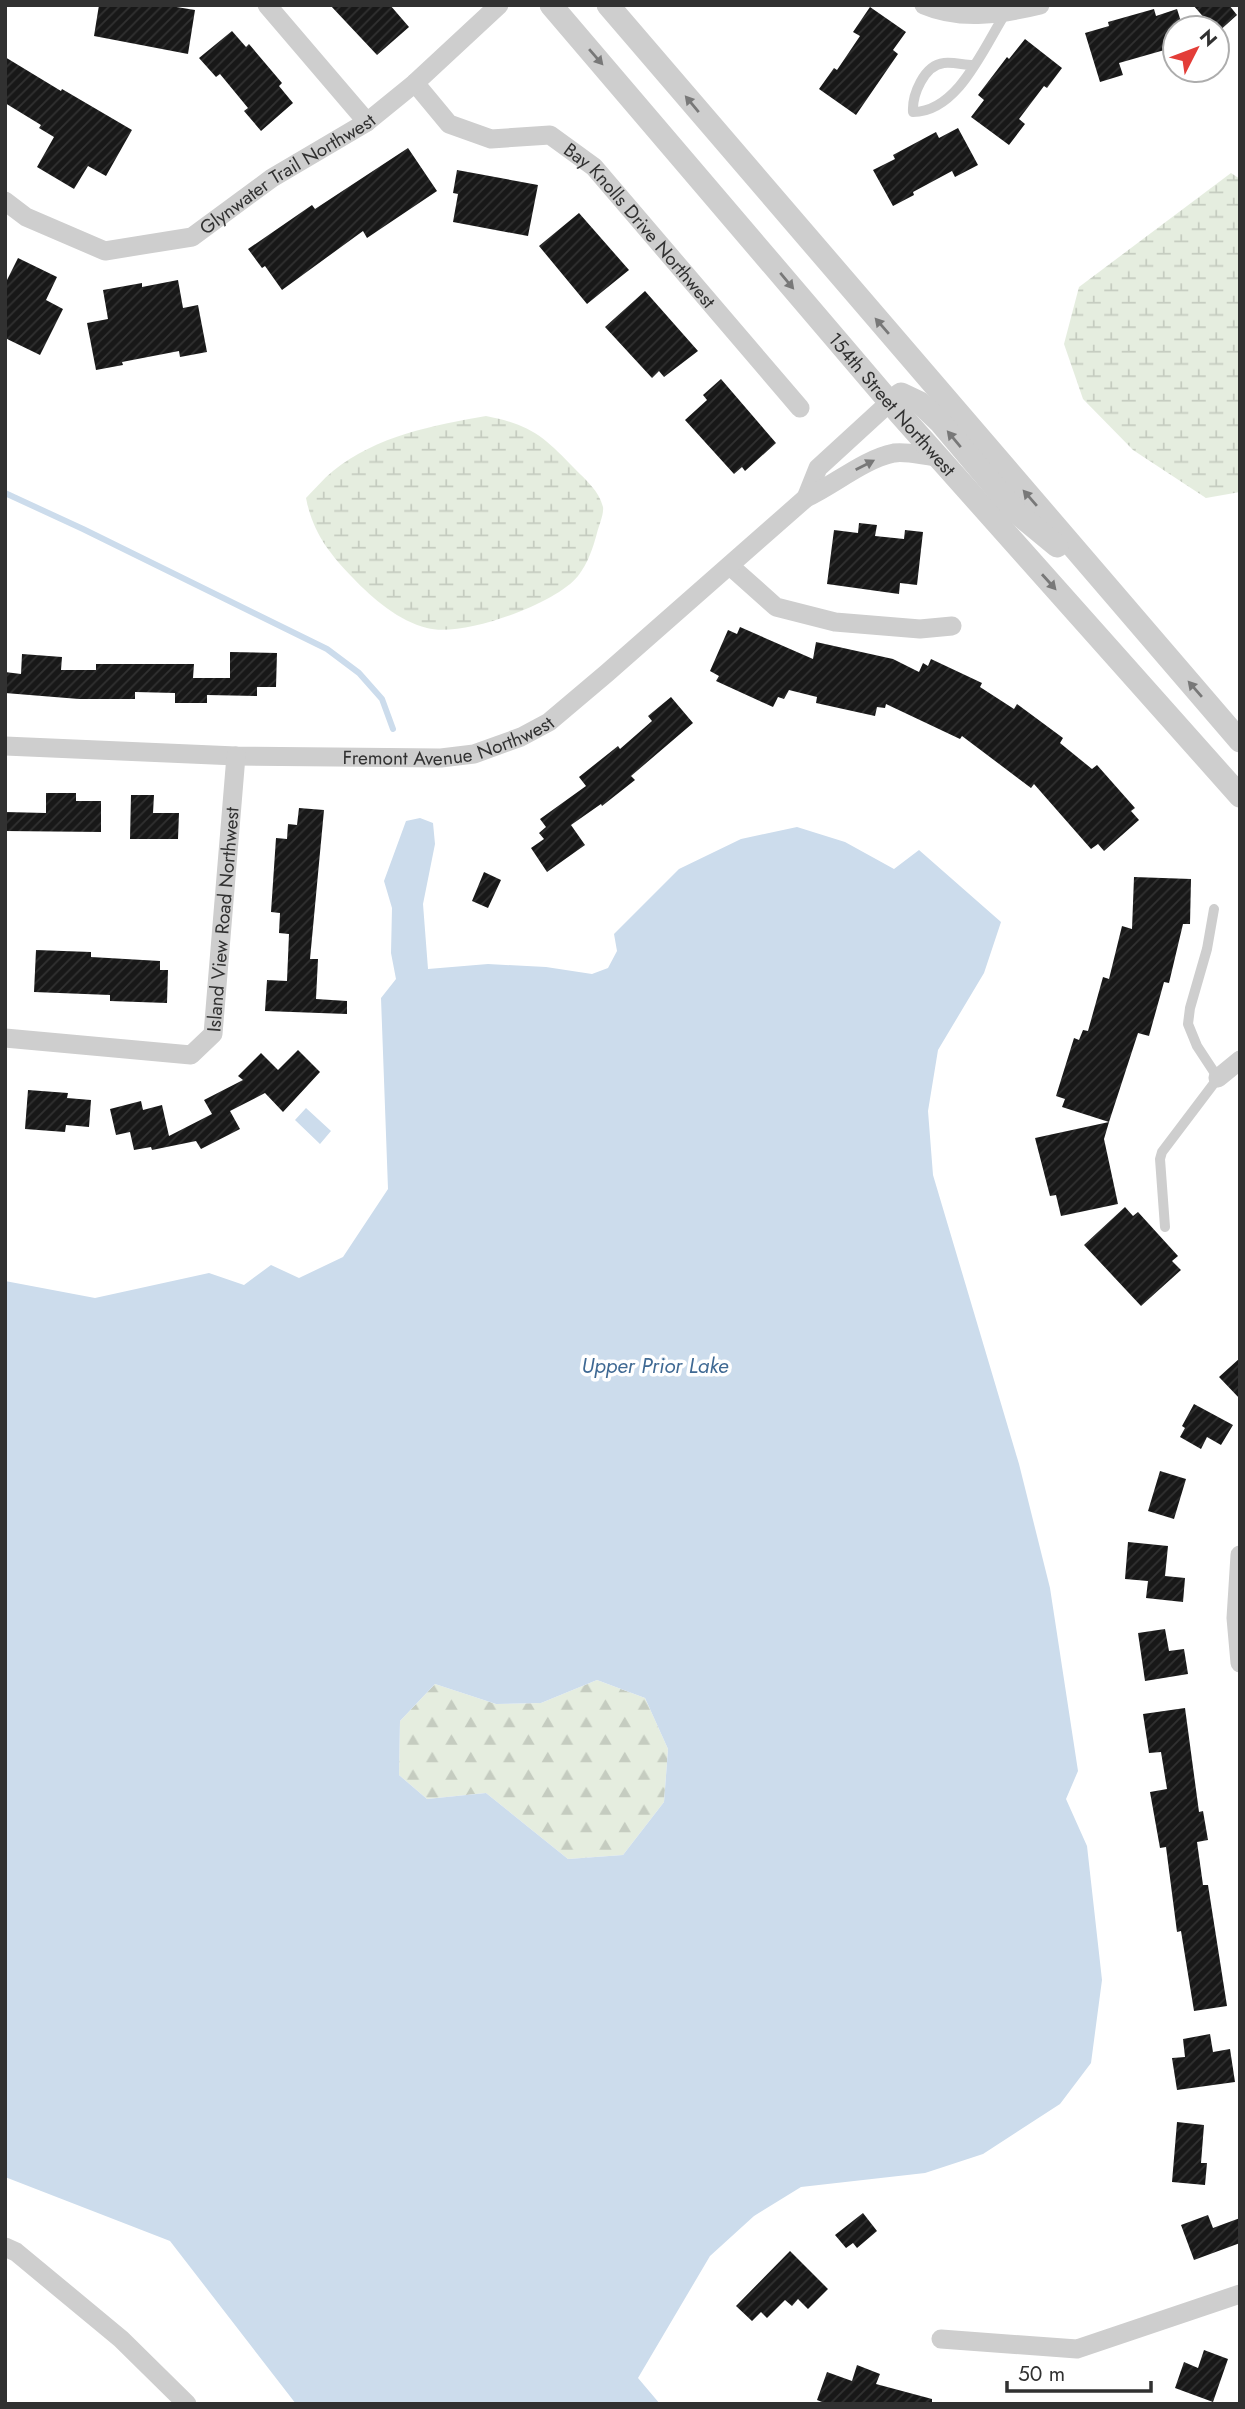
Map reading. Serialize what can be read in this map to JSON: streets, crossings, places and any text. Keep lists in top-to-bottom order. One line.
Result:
{"streets":{"street":["Glynwater Trail Northwest","Bay Knolls Drive Northwest","154th Street Northwest","Fremont Avenue Northwest","Island View Road Northwest"]},"crossings":[["Glynwater Trail Northwest","Bay Knolls Drive Northwest"],["154th Street Northwest","Fremont Avenue Northwest"],["Fremont Avenue Northwest","Island View Road Northwest"]],"water":["Upper Prior Lake"],"scale_bar":"50 m","north":"top right"}
